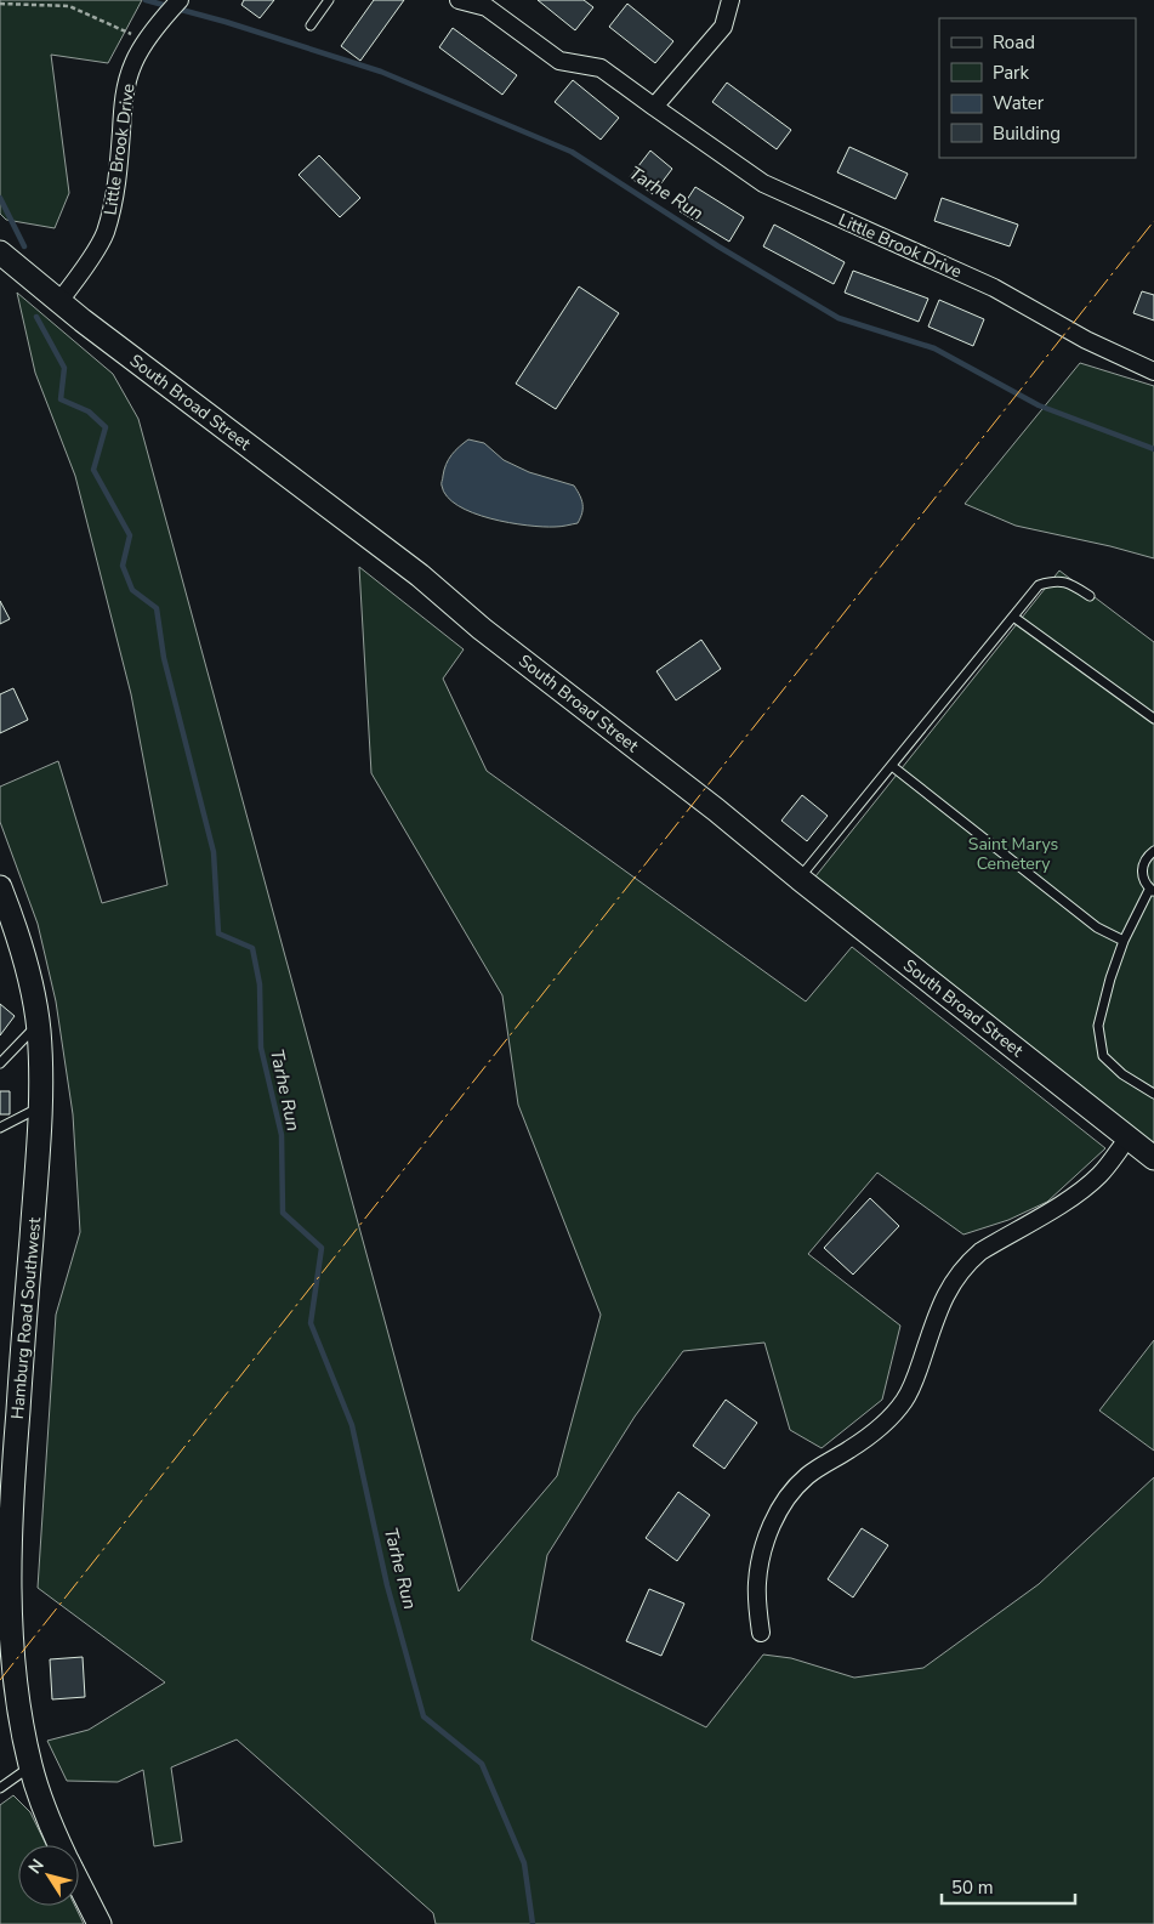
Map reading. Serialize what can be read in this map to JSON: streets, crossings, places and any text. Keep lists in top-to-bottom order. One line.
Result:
{"streets":{"street":["Little Brook Drive","South Broad Street","Hamburg Road Southwest"]},"crossings":[["Little Brook Drive","South Broad Street"]],"water":["Tarhe Run"],"parks":["Saint Marys Cemetery"],"legend":["Road","Park","Water","Building"],"scale_bar":"50 m","north":"top left"}
